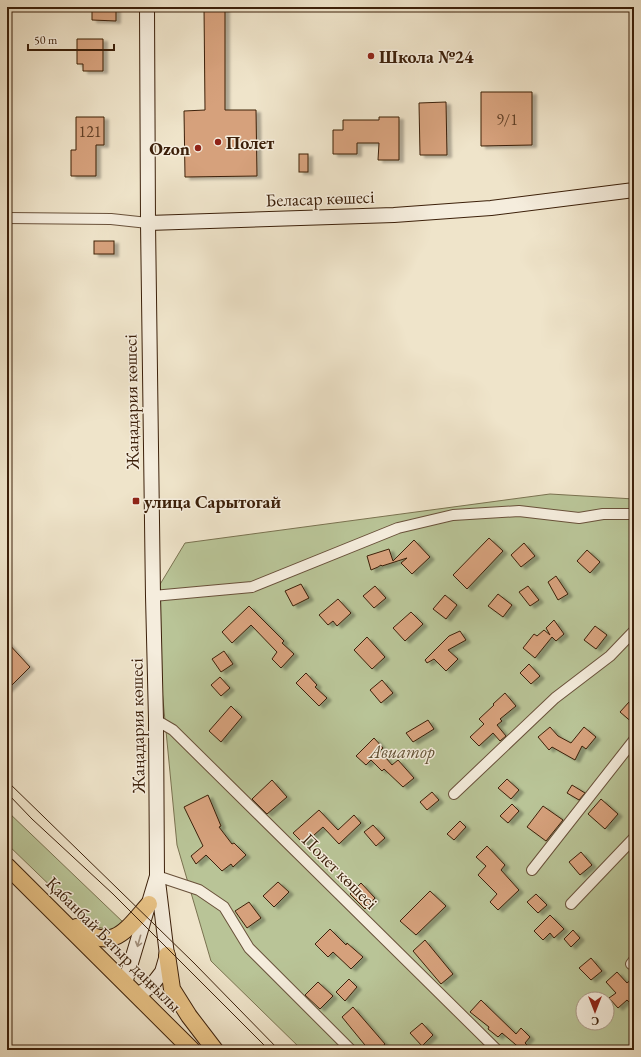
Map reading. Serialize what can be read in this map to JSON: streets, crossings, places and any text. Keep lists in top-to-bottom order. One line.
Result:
{"streets":{"main road":["Қабанбай Батыр даңғылы"],"street":["Беласар көшесі","Жаңадария көшесі","Полет көшесі"]},"crossings":[["Беласар көшесі","Жаңадария көшесі"],["Жаңадария көшесі","Полет көшесі"],["Жаңадария көшесі","Қабанбай Батыр даңғылы"]],"parks":["Авиатор"],"places":{"other":["Школа №24","Полет","Ozon"],"transit":["улица Сарытогай"]},"house_numbers":["9/1","121"],"scale_bar":"50 m","north":"bottom"}
